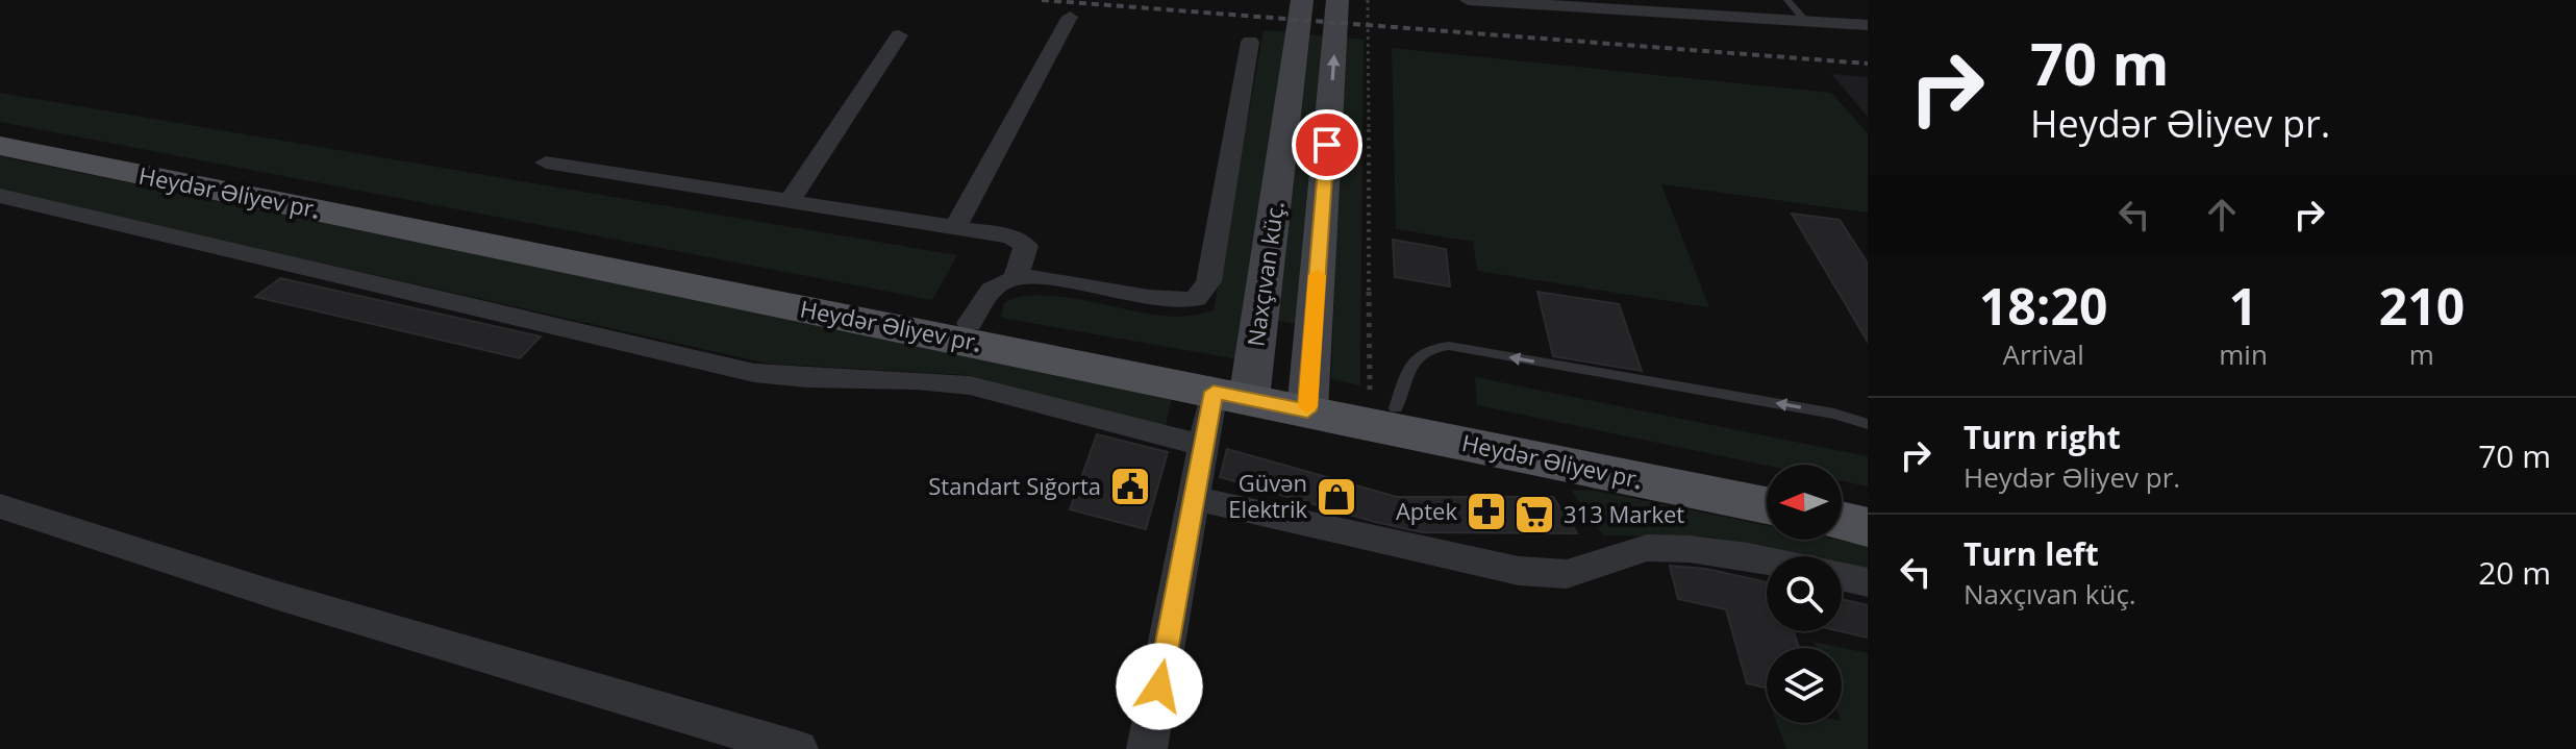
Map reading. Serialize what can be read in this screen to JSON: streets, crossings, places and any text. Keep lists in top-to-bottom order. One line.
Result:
{"streets":{"main road":["Heydər Əliyev pr.","Naxçıvan küç."]},"crossings":[["Heydər Əliyev pr.","Naxçıvan küç."]],"places":{"public building":["Standart Sığorta"],"shop":["Güvən Elektrik"],"pharmacy":["Aptek"],"supermarket":["313 Market"]},"north":"left","page":{"turn":["70 m","Heydər Əliyev pr."],"eta":["18:20","Arrival","1","min","210","m"],"list":[{"name":"Turn right","note":"Heydər Əliyev pr.","value":"70 m"},{"name":"Turn left","note":"Naxçıvan küç.","value":"20 m"}]}}
